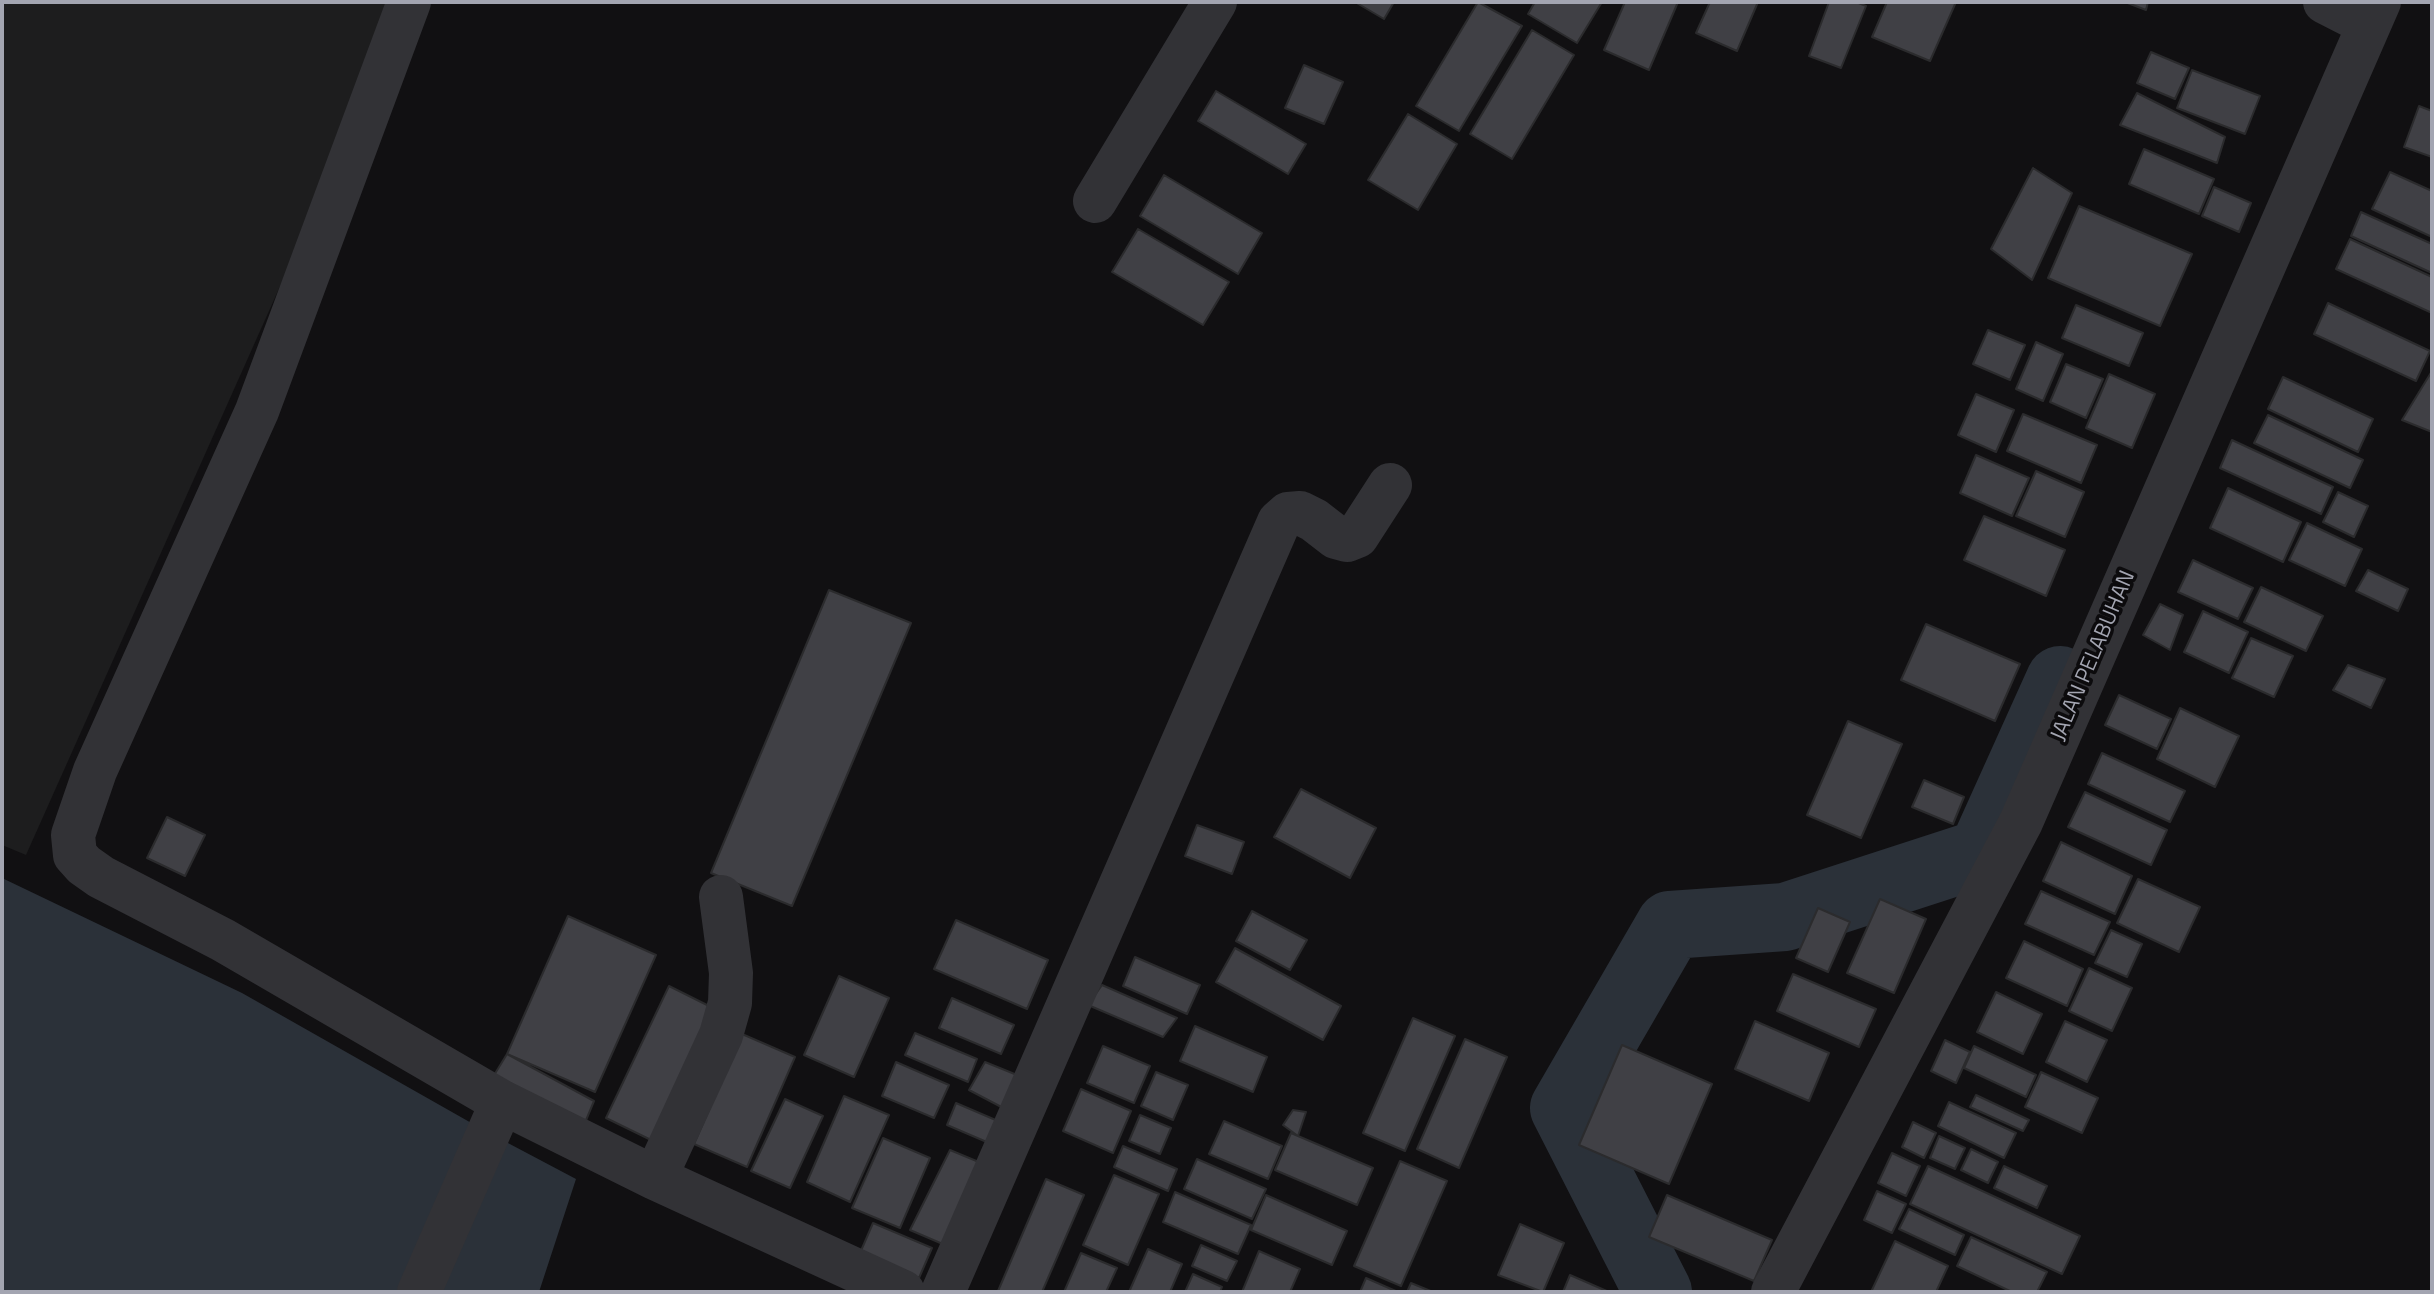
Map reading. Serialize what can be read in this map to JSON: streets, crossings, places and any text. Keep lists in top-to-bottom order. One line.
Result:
{"streets":{"street":["JALAN PELABUHAN"]}}
